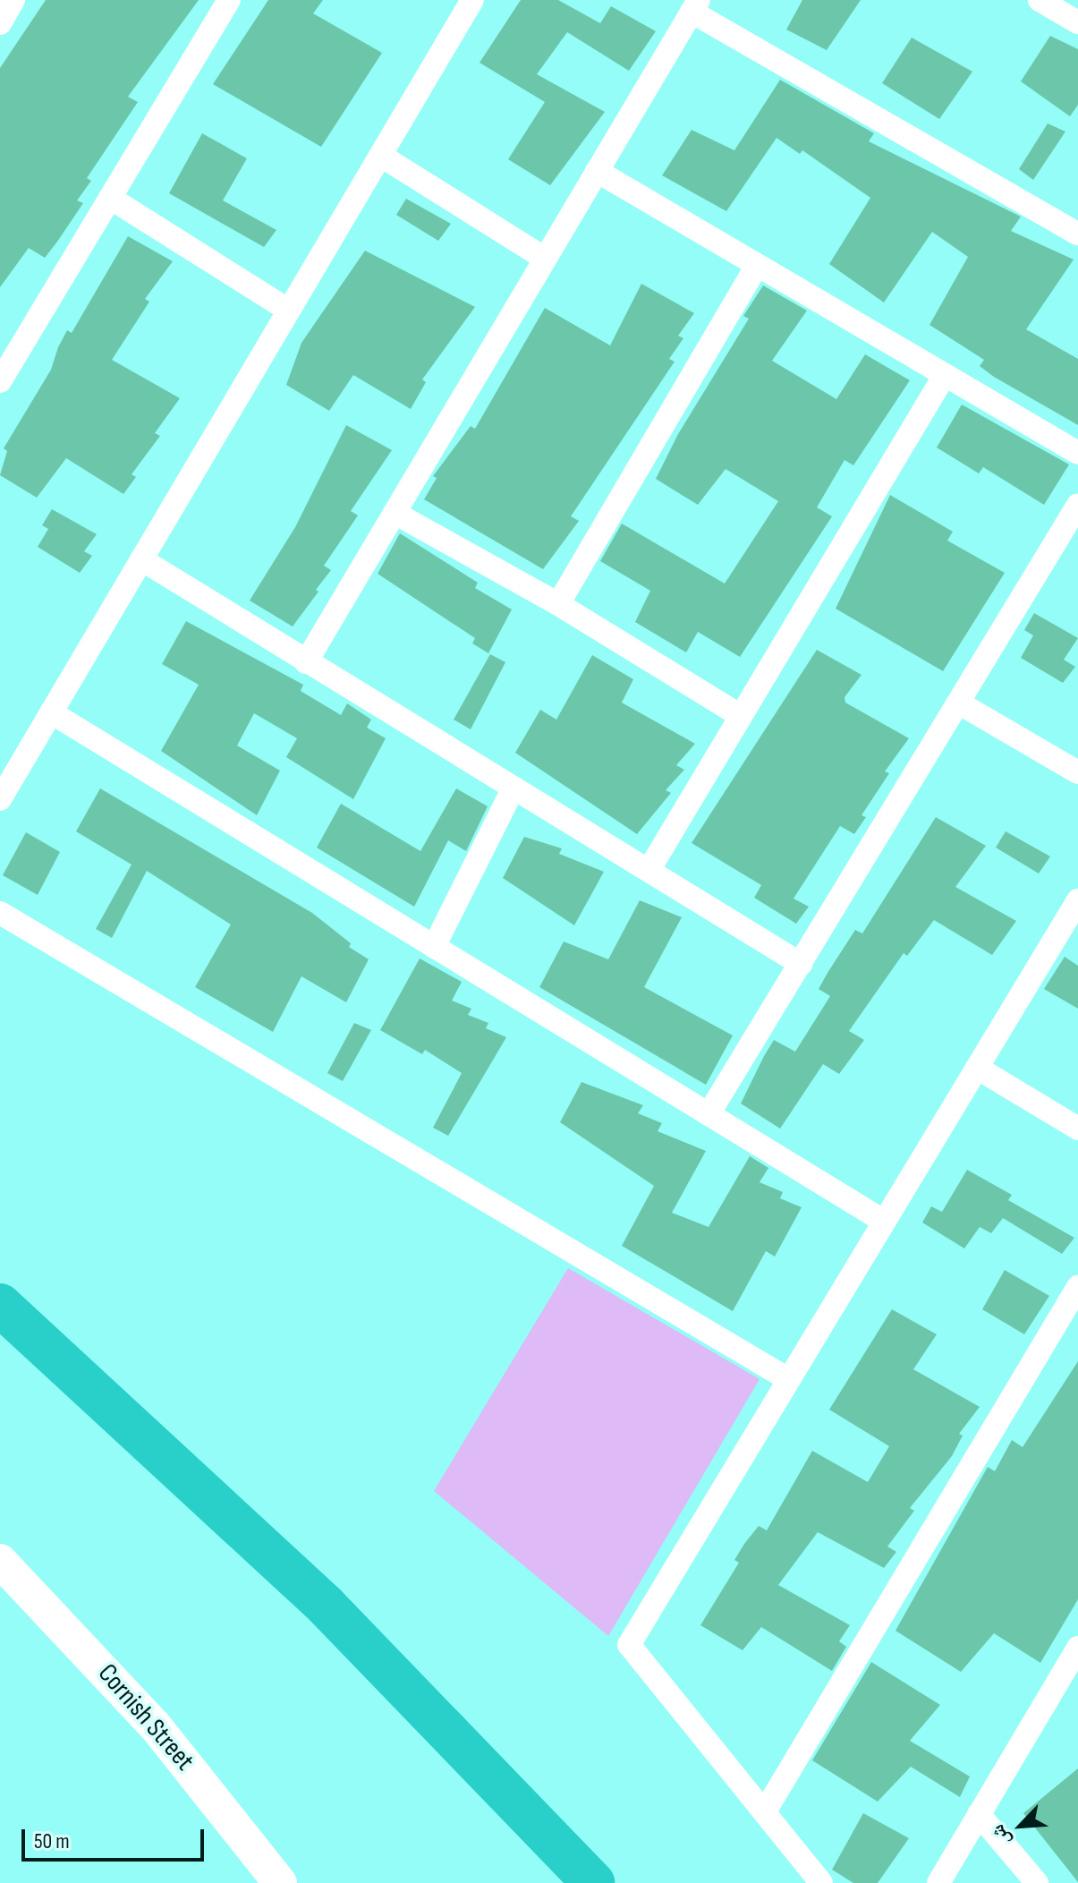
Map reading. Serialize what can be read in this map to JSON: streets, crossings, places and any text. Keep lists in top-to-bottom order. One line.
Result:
{"streets":{"main road":["Cornish Street"]},"scale_bar":"50 m","north":"bottom left"}
